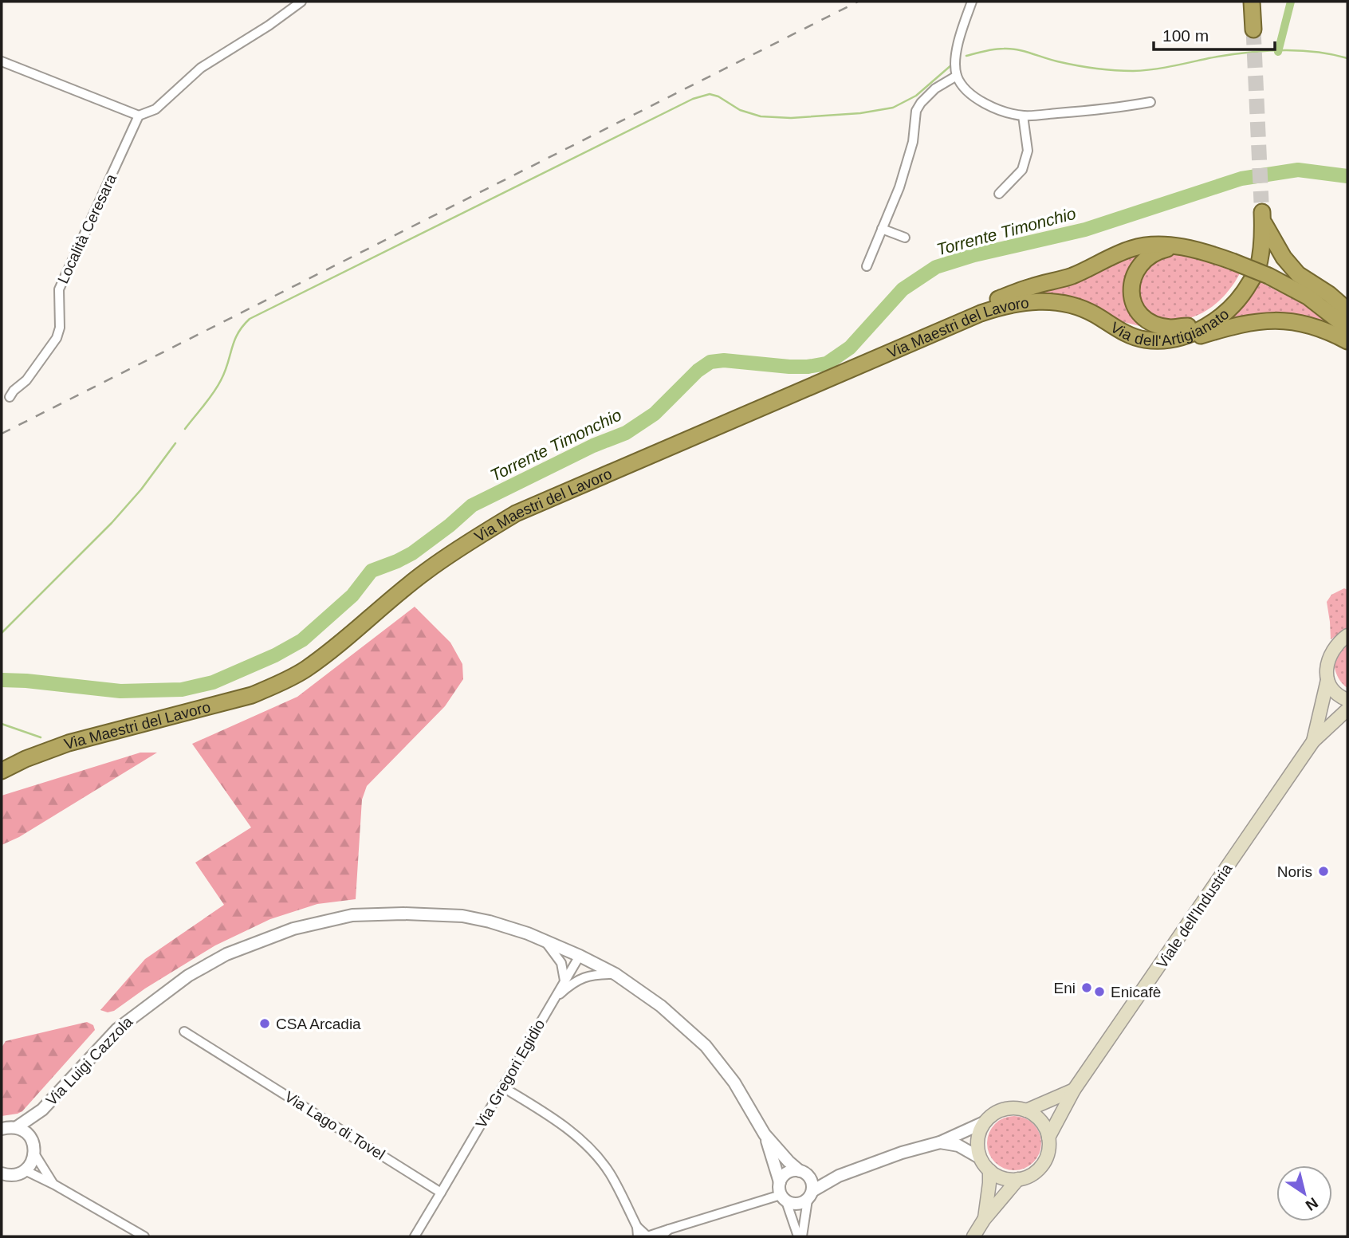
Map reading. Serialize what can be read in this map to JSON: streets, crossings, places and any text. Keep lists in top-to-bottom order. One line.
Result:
{"streets":{"highway":["Via dell'Artigianato","Via Maestri del Lavoro"],"main road":["Viale dell'Industria"],"street":["Località Ceresara","Via Luigi Cazzola","Via Gregori Egidio","Via Lago di Tovel"]},"crossings":[["Via dell'Artigianato","Via Maestri del Lavoro"],["Via Luigi Cazzola","Via Gregori Egidio"],["Via Gregori Egidio","Via Lago di Tovel"]],"water":["Torrente Timonchio"],"places":["Noris","Eni","Enicafè","CSA Arcadia"],"scale_bar":"100 m","north":"bottom right"}
